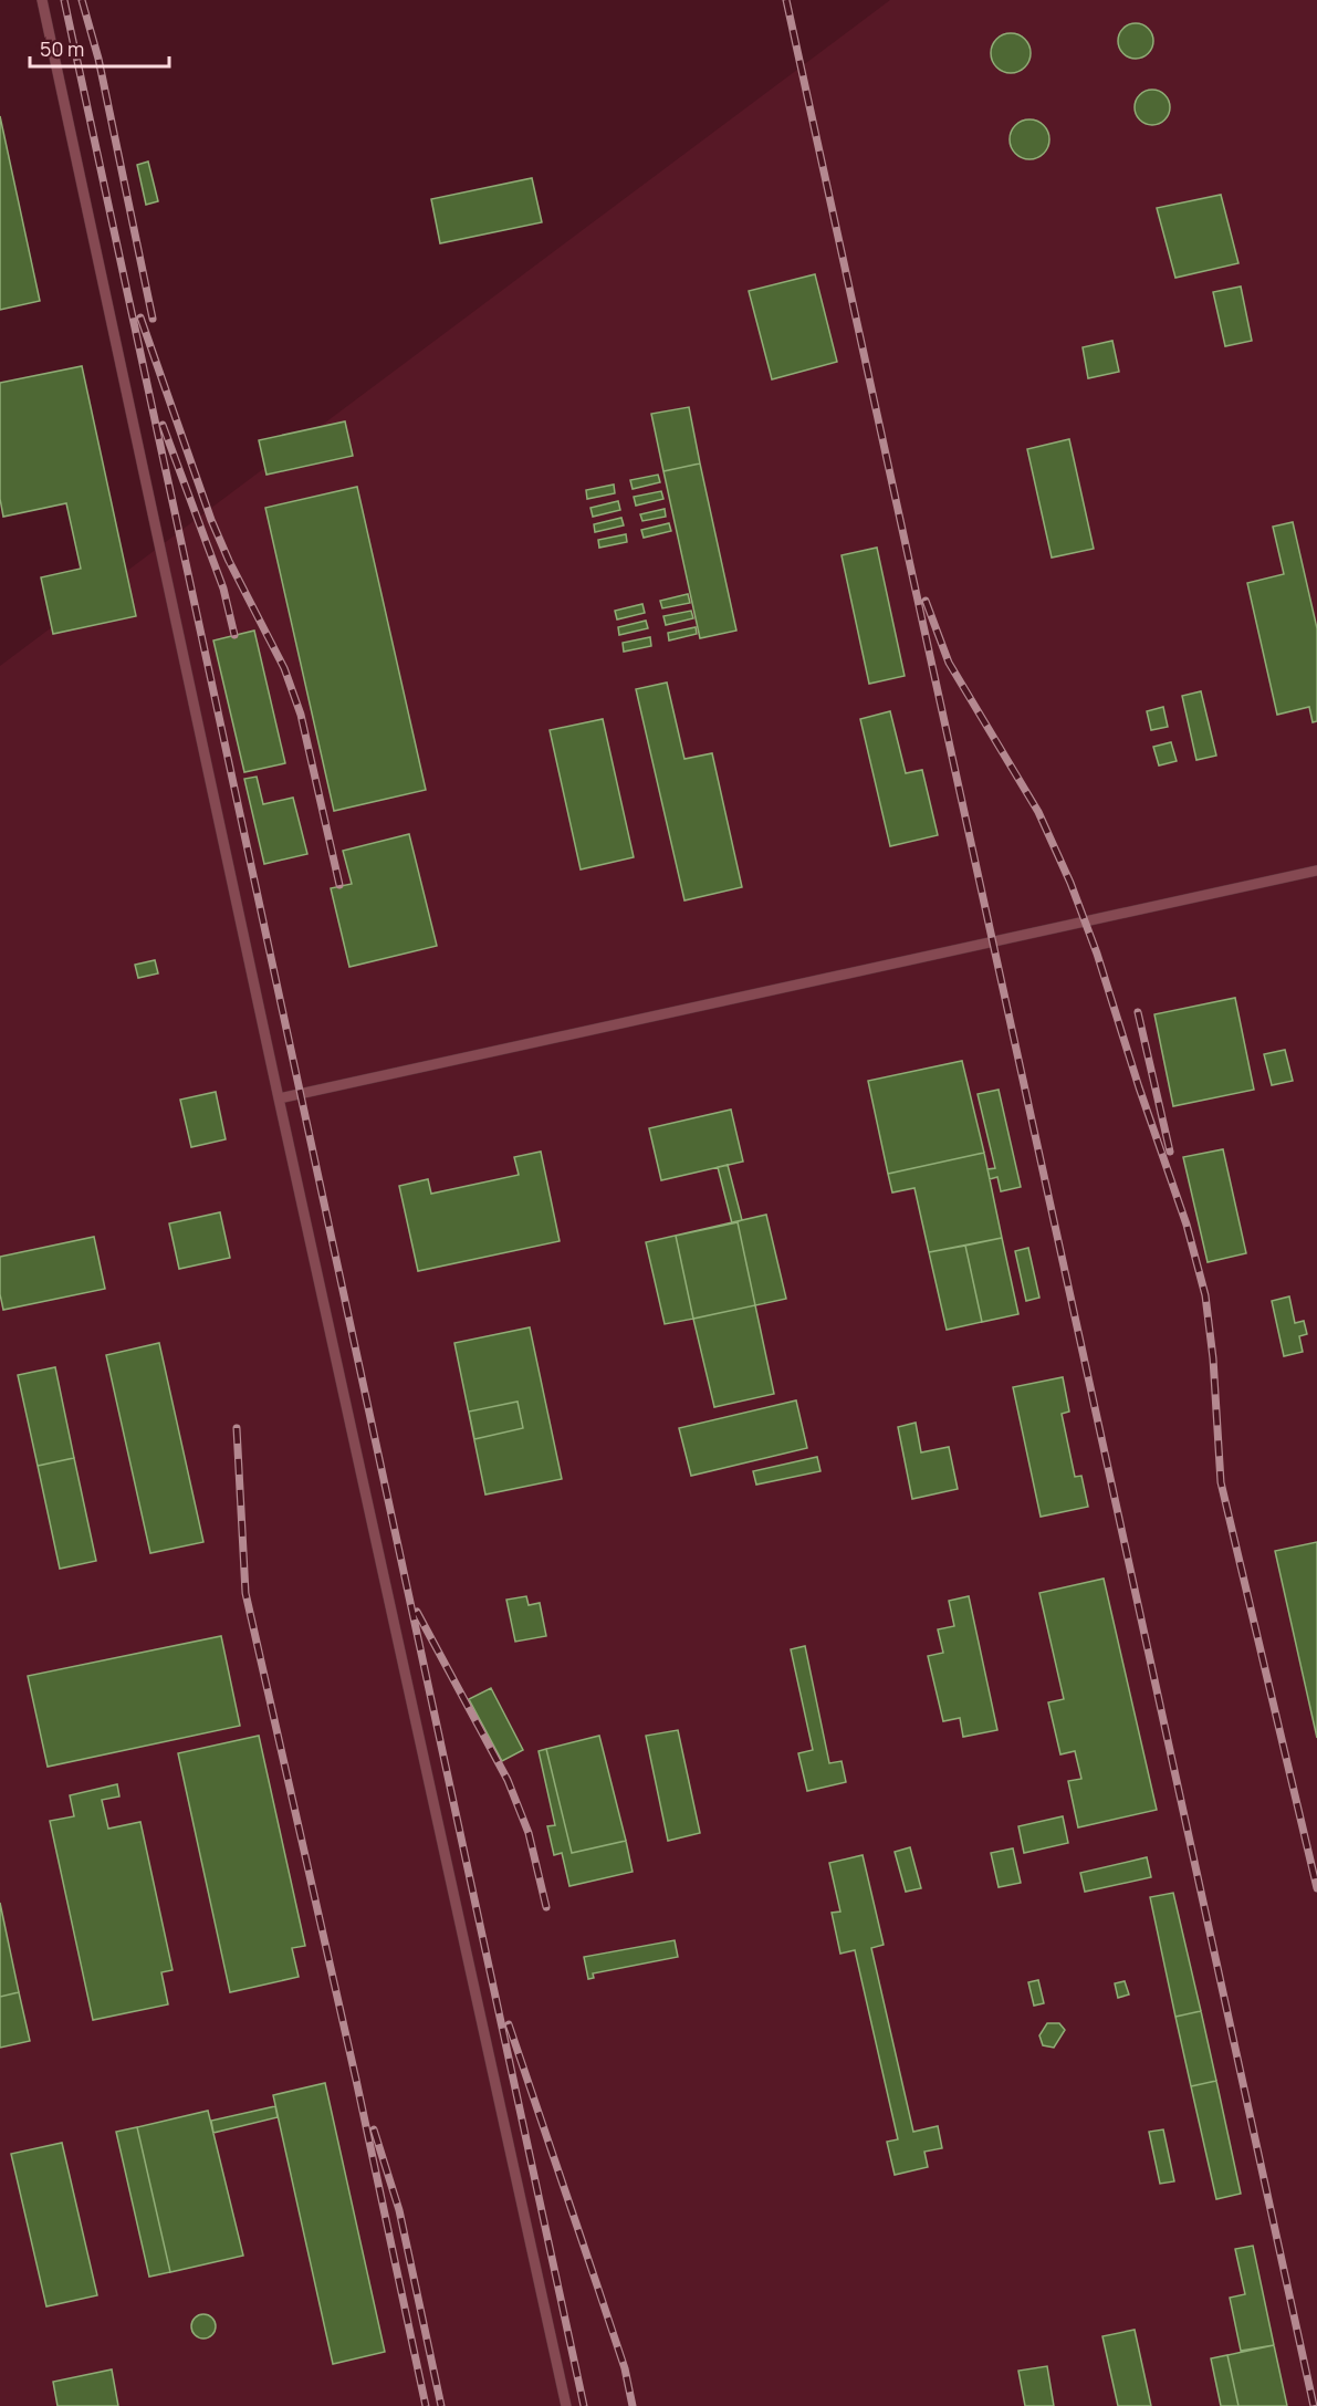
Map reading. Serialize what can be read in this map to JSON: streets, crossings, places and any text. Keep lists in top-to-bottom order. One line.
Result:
{"scale_bar":"50 m"}
